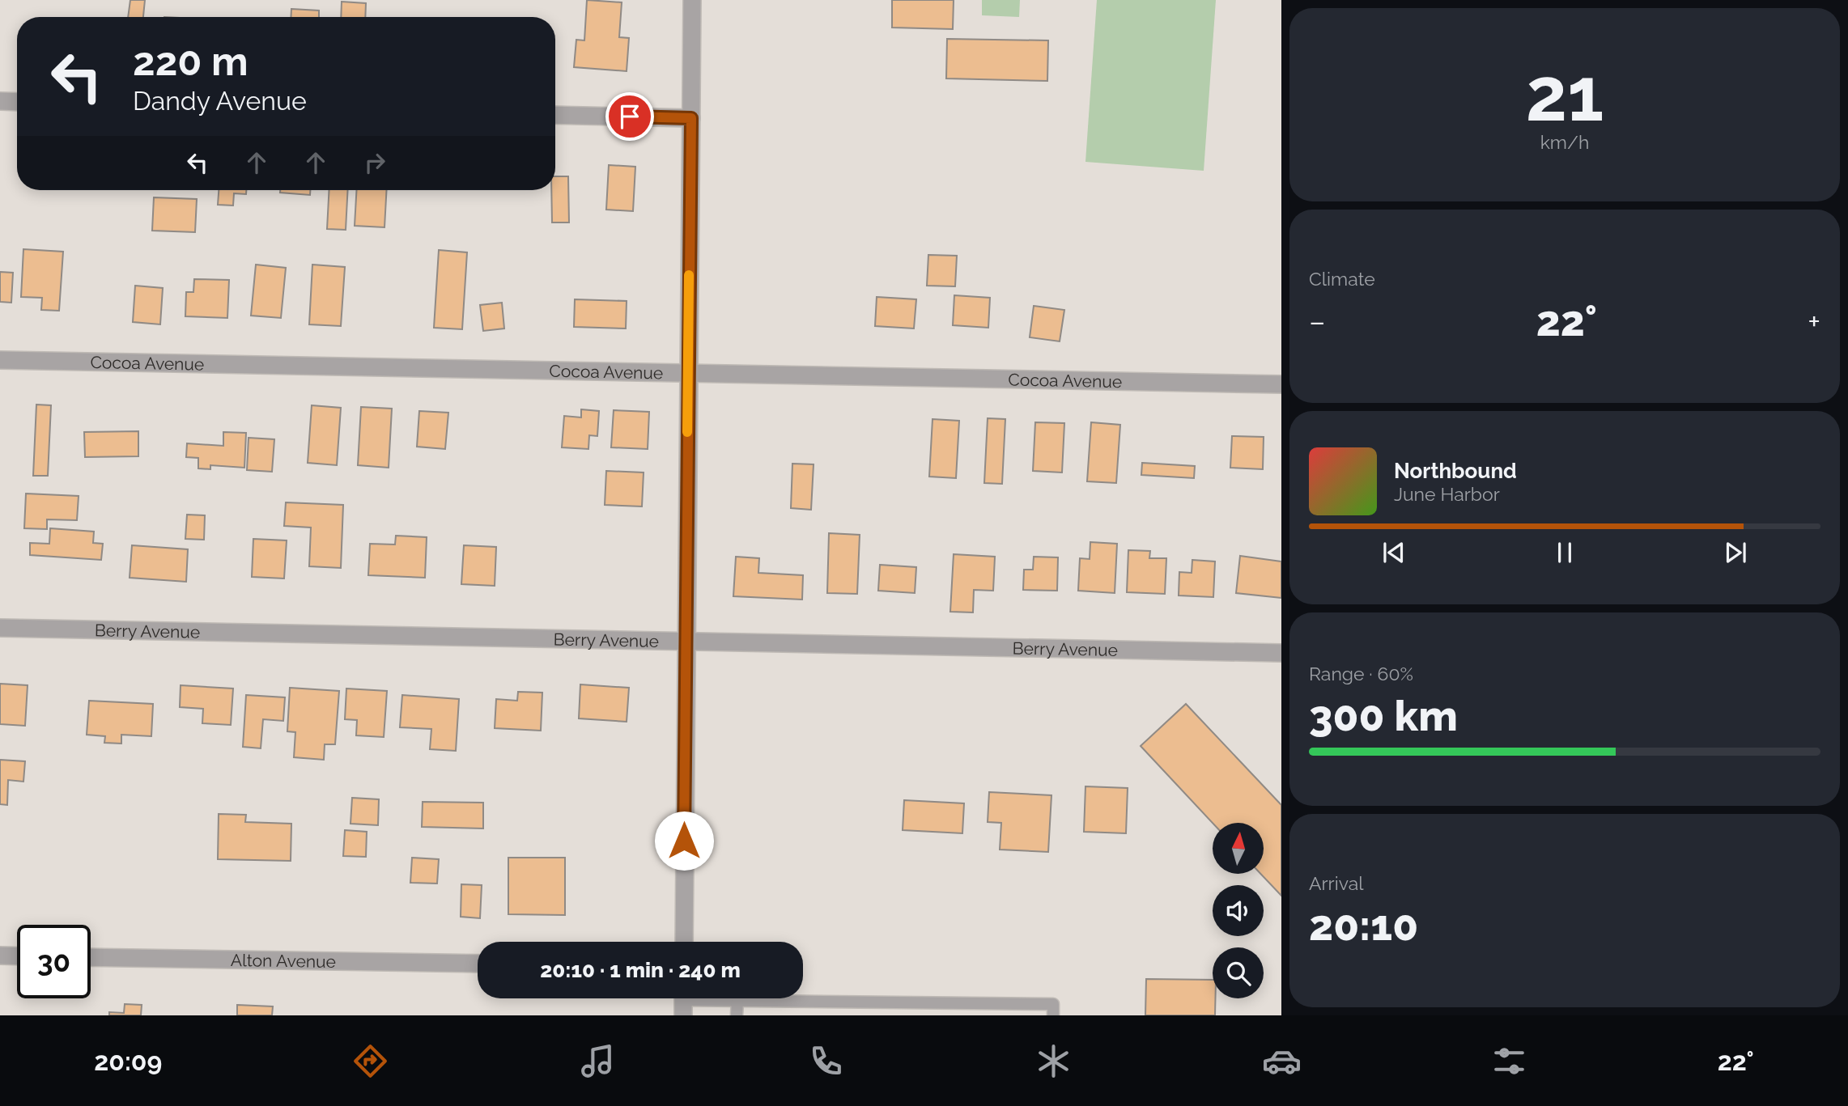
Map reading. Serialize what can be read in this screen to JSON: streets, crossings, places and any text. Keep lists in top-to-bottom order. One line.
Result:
{"streets":{"street":["Cocoa Avenue","Berry Avenue","Alton Avenue"]},"north":"top","page":{"tile":[["21","km/h"],"Climate",["Range · 60%","300 km"],["Arrival","20:10"]],"turn":["220 m","Dandy Avenue"],"heat":["−","22°","+"],"song":["Northbound","June Harbor"],"limit":"30","trip":"20:10 · 1 min · 240 m","tabs":["20:09","22°"]}}
